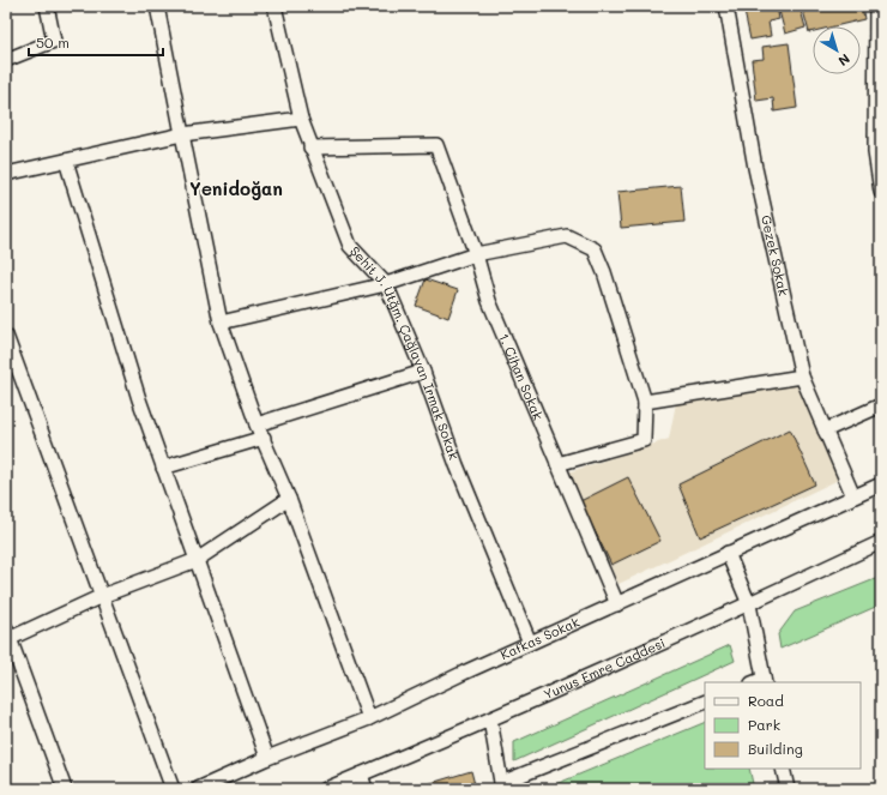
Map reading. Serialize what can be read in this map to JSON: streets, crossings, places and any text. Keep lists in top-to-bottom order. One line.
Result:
{"streets":{"street":["Gezek Sokak","Şehit J. Ütğm. Çağlayan Irmak Sokak","1. Cihan Sokak","Kafkas Sokak","Yunus Emre Caddesi"]},"crossings":[["Gezek Sokak","Kafkas Sokak"],["Şehit J. Ütğm. Çağlayan Irmak Sokak","1. Cihan Sokak"],["Şehit J. Ütğm. Çağlayan Irmak Sokak","Kafkas Sokak"],["1. Cihan Sokak","Kafkas Sokak"]],"districts":["Yenidoğan"],"legend":["Road","Park","Building"],"scale_bar":"50 m","north":"bottom right"}
